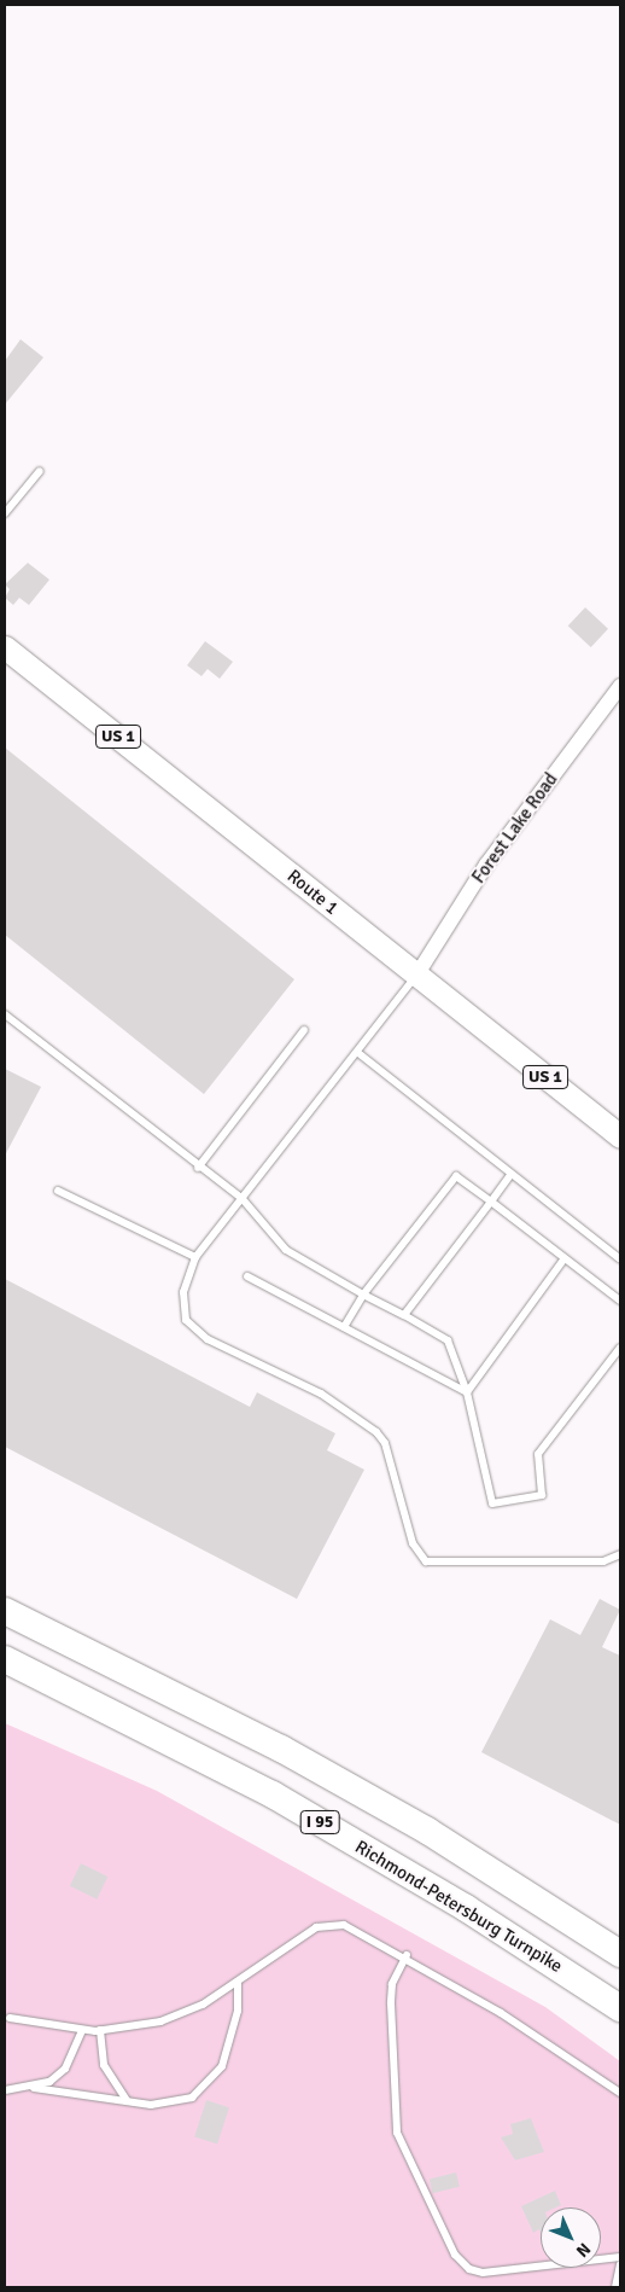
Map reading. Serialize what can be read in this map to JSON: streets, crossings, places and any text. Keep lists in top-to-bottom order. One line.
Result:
{"streets":{"highway":["I 95","Richmond-Petersburg Turnpike"],"main road":["US 1","Route 1"],"street":["Forest Lake Road"]},"crossings":[["Forest Lake Road","Route 1"]],"north":"bottom right"}
